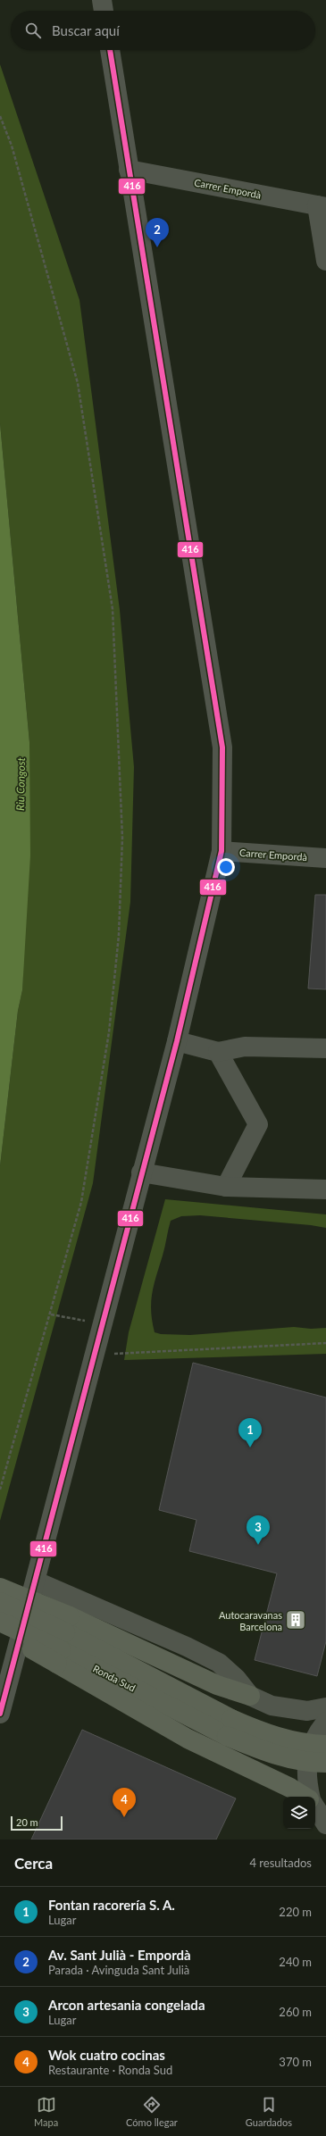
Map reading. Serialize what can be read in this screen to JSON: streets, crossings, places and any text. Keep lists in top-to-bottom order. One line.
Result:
{"streets":{"highway":["Ronda Sud"],"street":["Carrer Empordà"]},"water":["Riu Congost"],"places":{"building":["Autocaravanas Barcelona"]},"lines":["transit line 416"],"scale_bar":"20 m","page":{"search":"Buscar aquí","pins":["2","1","3","4"],"scale":"20 m","heading":["Cerca","4 resultados"],"list":[{"mark":"1","name":"Fontan racorería S. A.","note":"Lugar","value":"220 m"},{"mark":"2","name":"Av. Sant Julià - Empordà","note":"Parada · Avinguda Sant Julià","value":"240 m"},{"mark":"3","name":"Arcon artesania congelada","note":"Lugar","value":"260 m"},{"mark":"4","name":"Wok cuatro cocinas","note":"Restaurante · Ronda Sud","value":"370 m"}],"nav":["Mapa","Cómo llegar","Guardados"]}}
